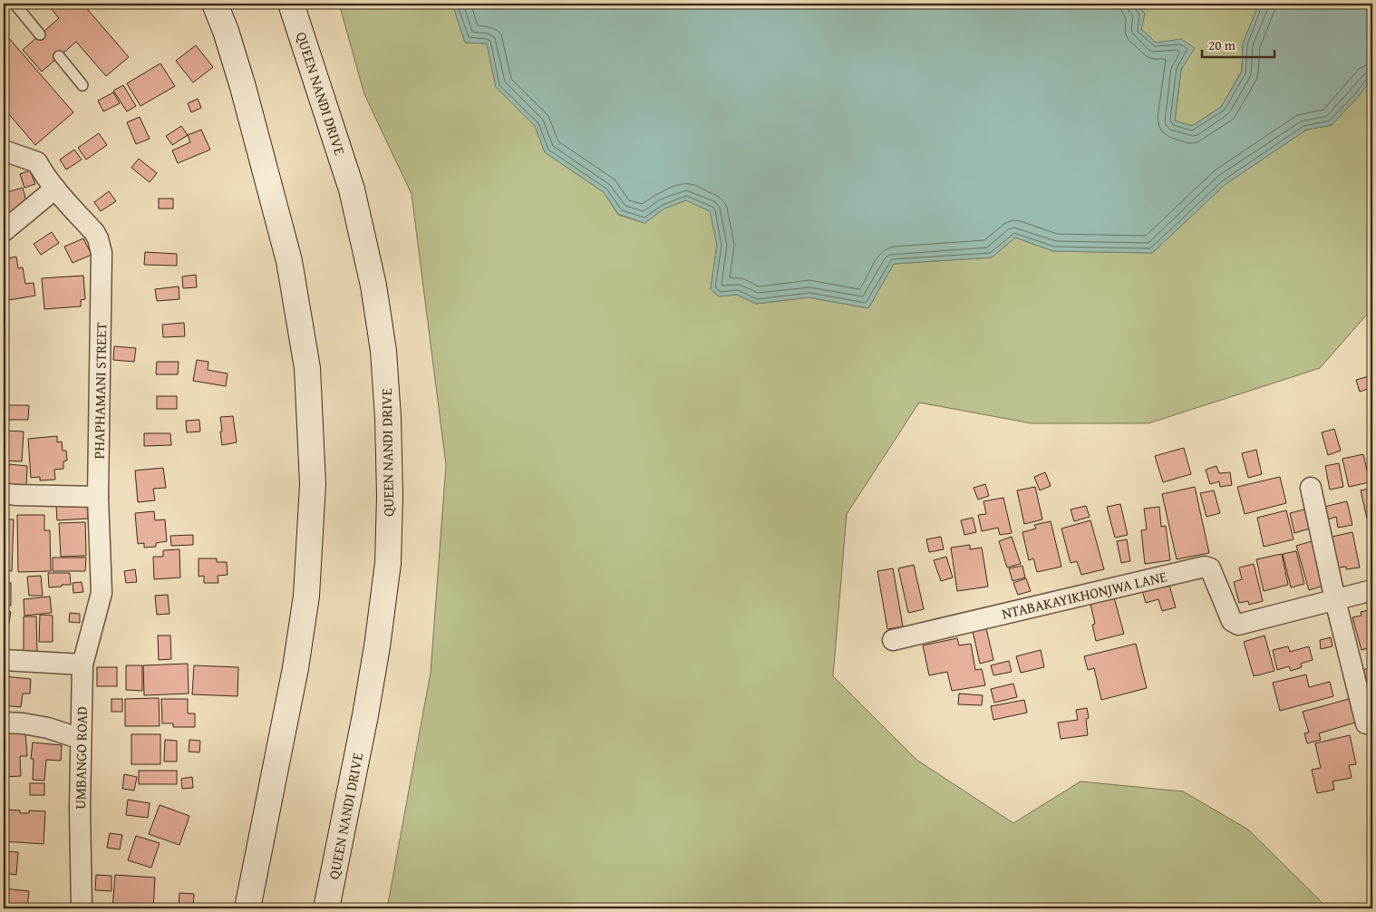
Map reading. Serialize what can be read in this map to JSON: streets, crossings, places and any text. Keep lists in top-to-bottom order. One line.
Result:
{"streets":{"main road":["QUEEN NANDI DRIVE"],"street":["PHAPHAMANI STREET","NTABAKAYIKHONJWA LANE","UMBANGO ROAD"]},"crossings":[["PHAPHAMANI STREET","UMBANGO ROAD"]],"scale_bar":"20 m"}
